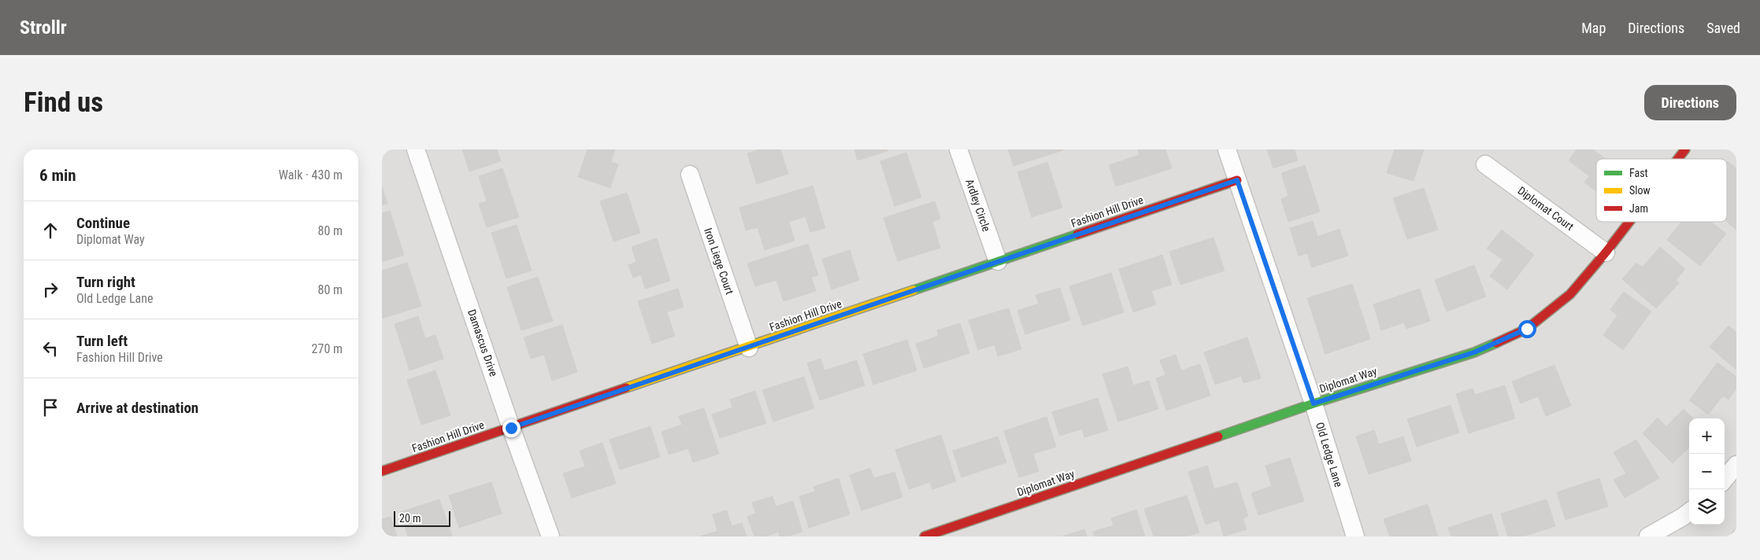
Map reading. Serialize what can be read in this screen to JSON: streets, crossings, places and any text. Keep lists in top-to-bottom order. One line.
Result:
{"streets":{"street":["Ardley Circle","Diplomat Court","Fashion Hill Drive","Iron Liege Court","Damascus Drive","Diplomat Way","Old Ledge Lane"]},"crossings":[["Ardley Circle","Fashion Hill Drive"],["Diplomat Court","Diplomat Way"],["Fashion Hill Drive","Iron Liege Court"],["Fashion Hill Drive","Damascus Drive"],["Fashion Hill Drive","Old Ledge Lane"],["Diplomat Way","Old Ledge Lane"]],"legend":["Fast","Slow","Jam"],"scale_bar":"20 m","page":{"header":"Strollr","nav":["Map","Directions","Saved"],"buttons":"Directions","title":"Find us","heading":["6 min","Walk · 430 m"],"list":[["Continue","Diplomat Way","80 m"],["Turn right","Old Ledge Lane","80 m"],["Turn left","Fashion Hill Drive","270 m"],"Arrive at destination"],"map_buttons":["+","−"],"scale":"20 m"}}
